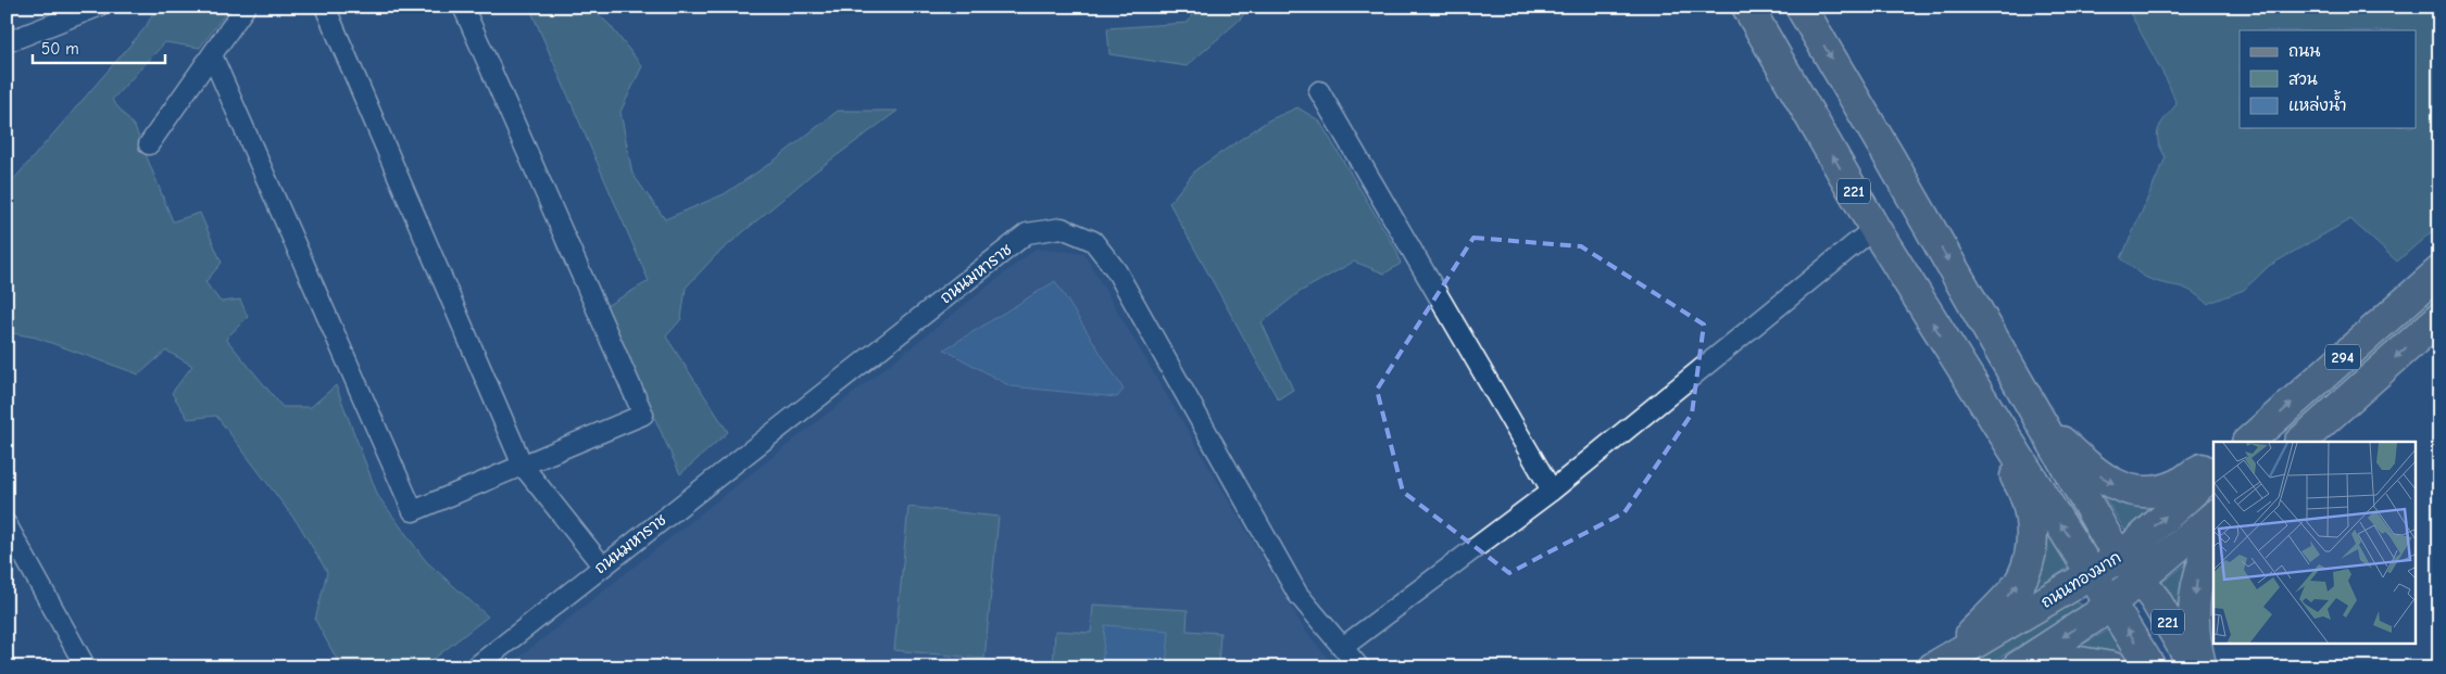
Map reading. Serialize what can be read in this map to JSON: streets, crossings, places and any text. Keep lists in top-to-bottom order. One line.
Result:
{"streets":{"main road":["221","294","ถนนทองมาก"],"street":["ถนนมหาราช"]},"crossings":[["221","ถนนทองมาก"]],"legend":["ถนน","สวน","แหล่งน้ำ"],"scale_bar":"50 m"}
